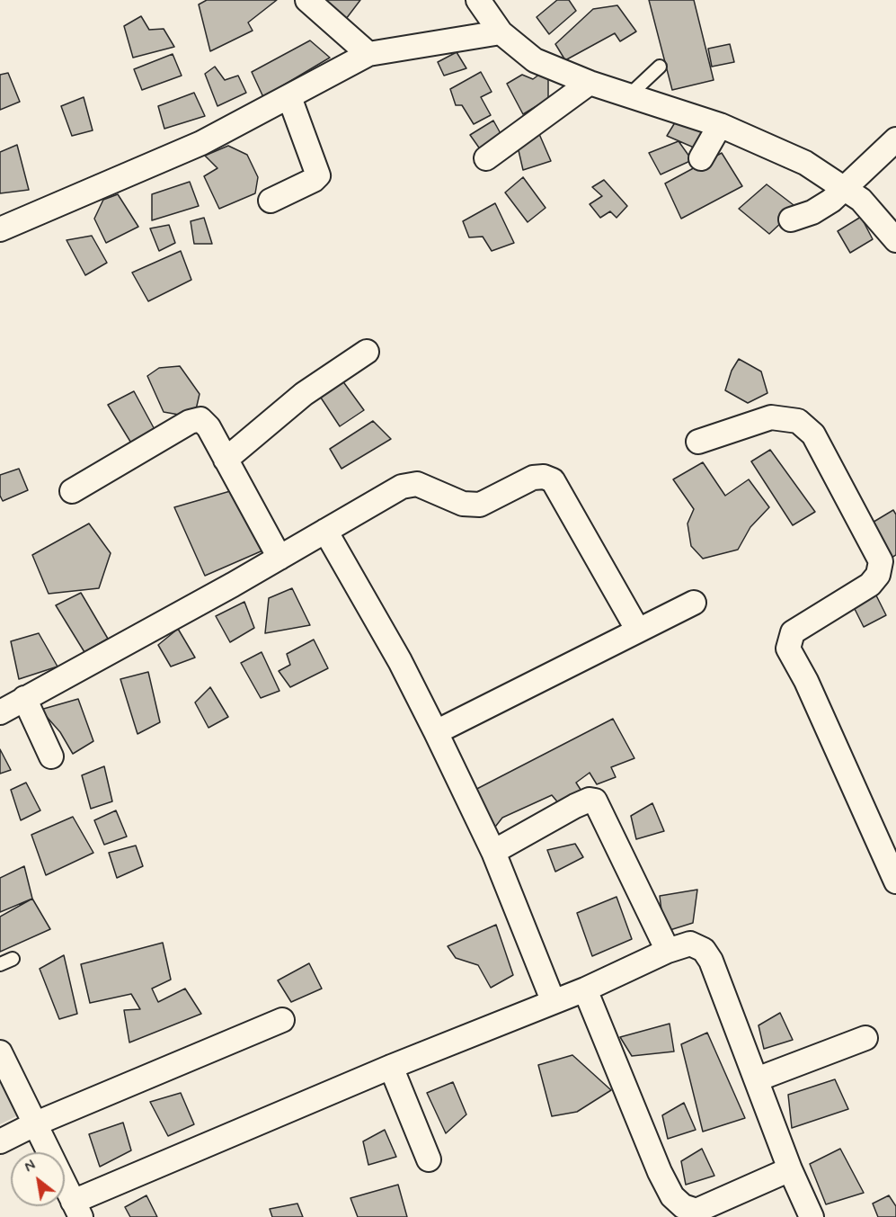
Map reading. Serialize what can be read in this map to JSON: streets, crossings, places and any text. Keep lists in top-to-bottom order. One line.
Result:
{"north":"top left"}
